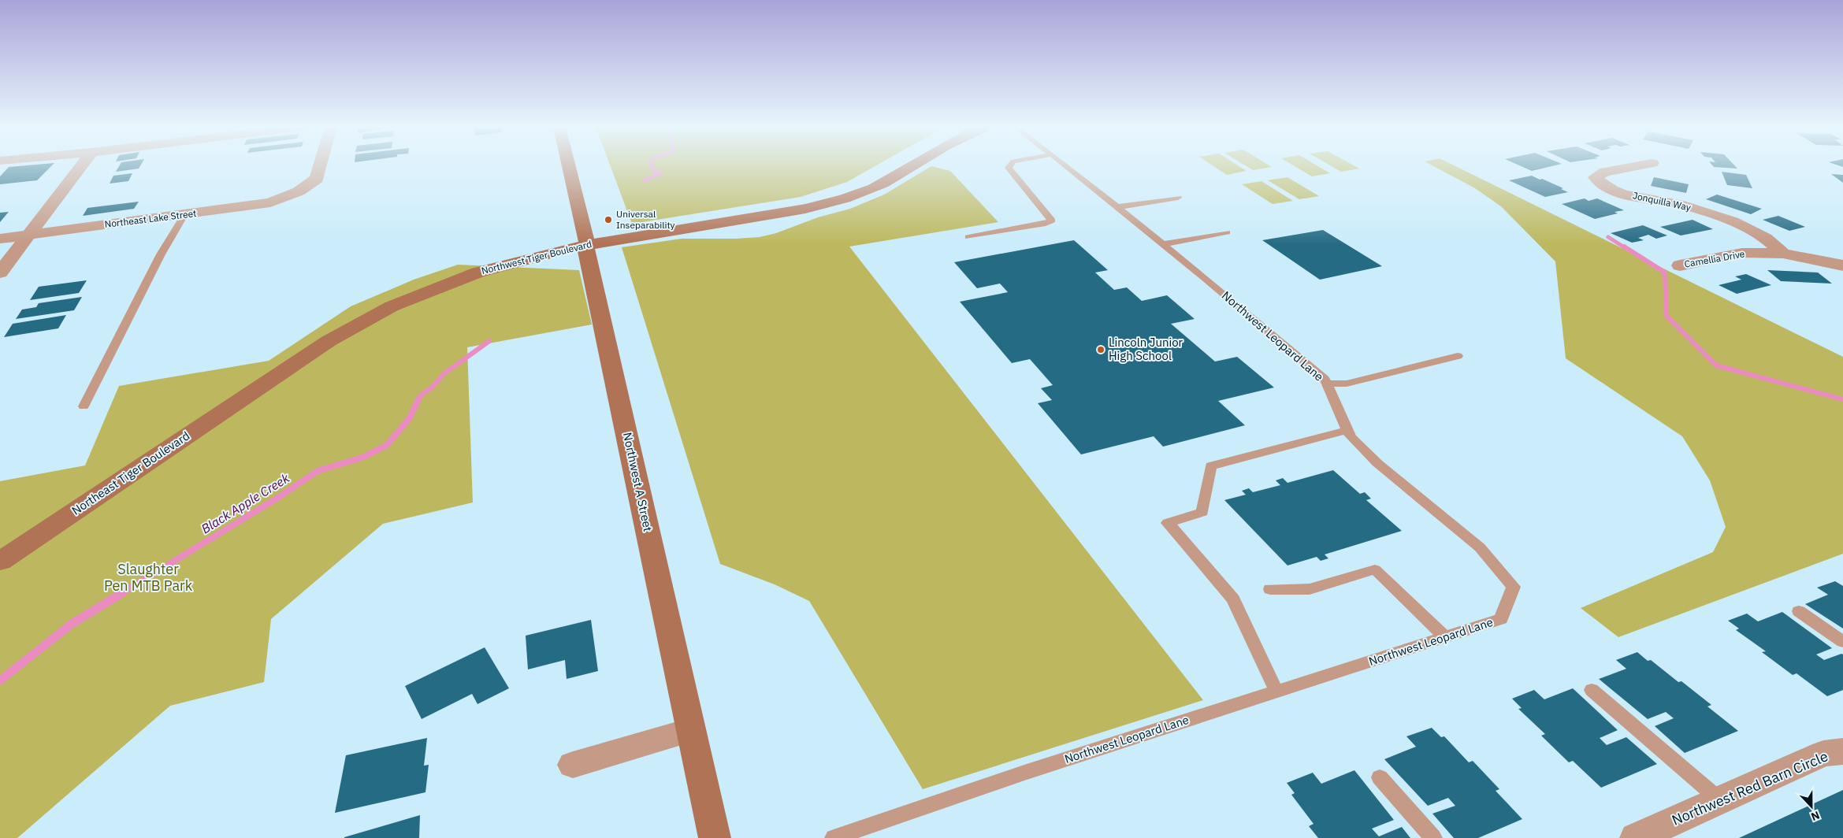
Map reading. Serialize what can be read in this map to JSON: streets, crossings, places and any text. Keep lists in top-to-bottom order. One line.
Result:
{"streets":{"street":["Jonquilla Way","Northeast Lake Street","Northwest Tiger Boulevard","Camellia Drive","Northeast Tiger Boulevard","Northwest A Street","Northwest Red Barn Circle"],"lane":["Northwest Leopard Lane"]},"crossings":[["Jonquilla Way","Camellia Drive"],["Northwest Tiger Boulevard","Northeast Tiger Boulevard"],["Northwest Tiger Boulevard","Northwest A Street"]],"water":["Black Apple Creek"],"parks":["Slaughter Pen MTB Park"],"places":["Universal Inseparability","Lincoln Junior High School"],"north":"bottom"}
